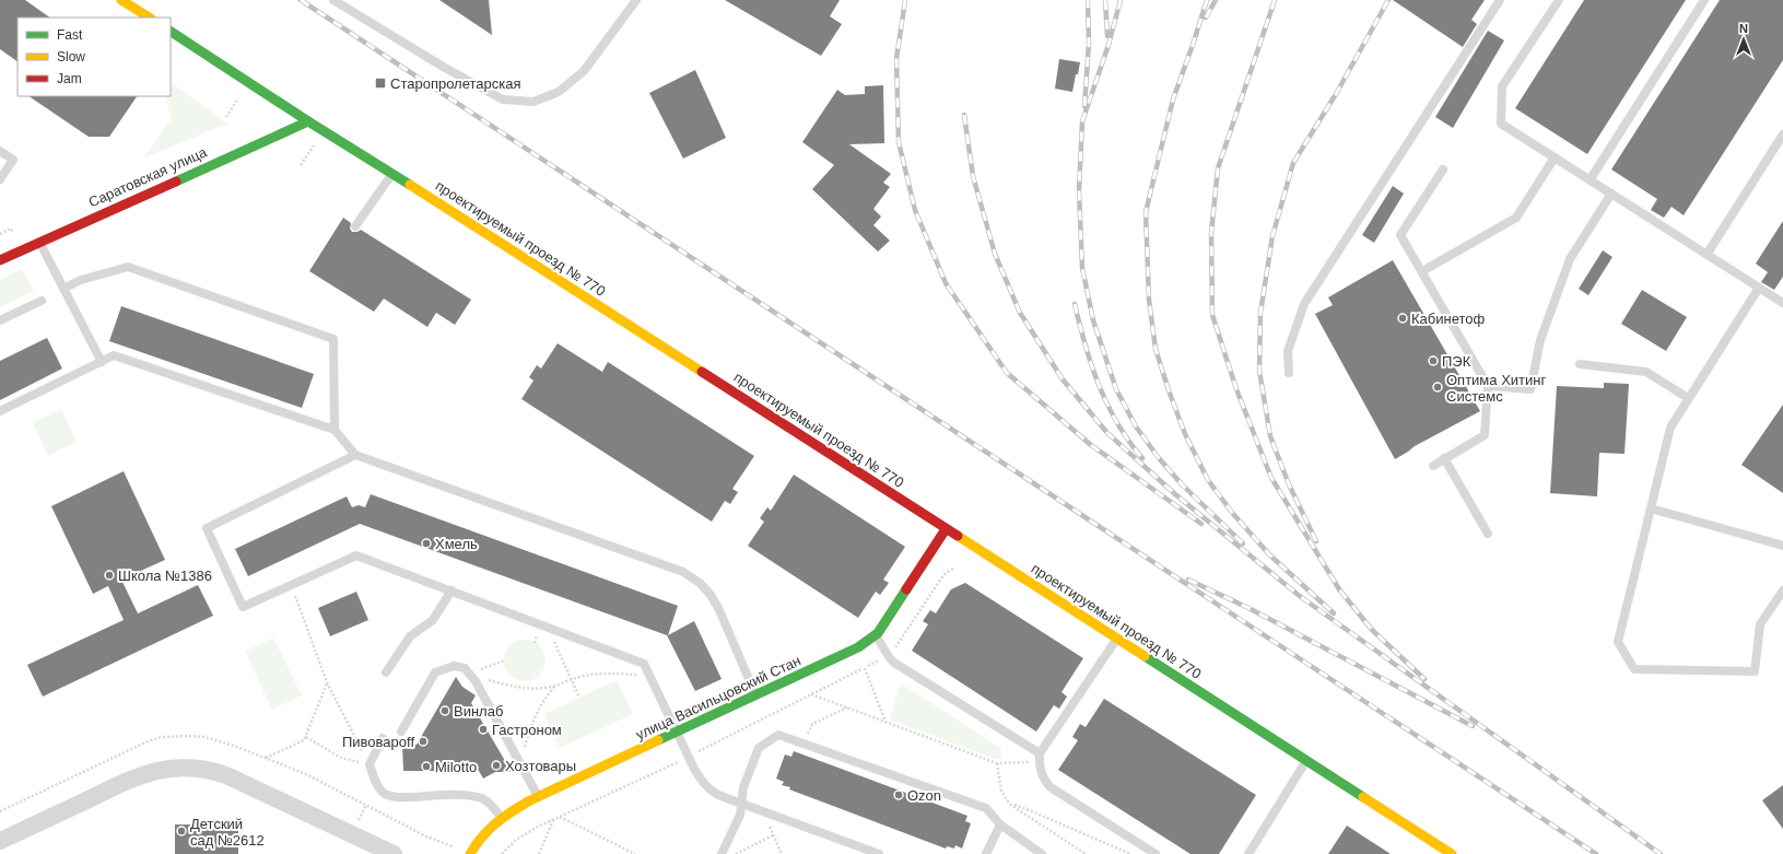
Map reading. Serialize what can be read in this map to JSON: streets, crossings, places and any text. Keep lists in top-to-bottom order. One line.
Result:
{"streets":{"street":["Саратовская улица","проектируемый проезд № 770","улица Васильцовский Стан"]},"crossings":[["Саратовская улица","проектируемый проезд № 770"],["проектируемый проезд № 770","улица Васильцовский Стан"]],"places":{"transit":["Старопролетарская"],"other":["Кабинетоф","ПЭК","Оптима Хитинг Системс","Хмель","Школа №1386","Винлаб","Гастроном","Пивовароff","Хозтовары","Milotto","Ozon","Детский сад №2612"]},"legend":["Fast","Slow","Jam"],"north":"top"}
